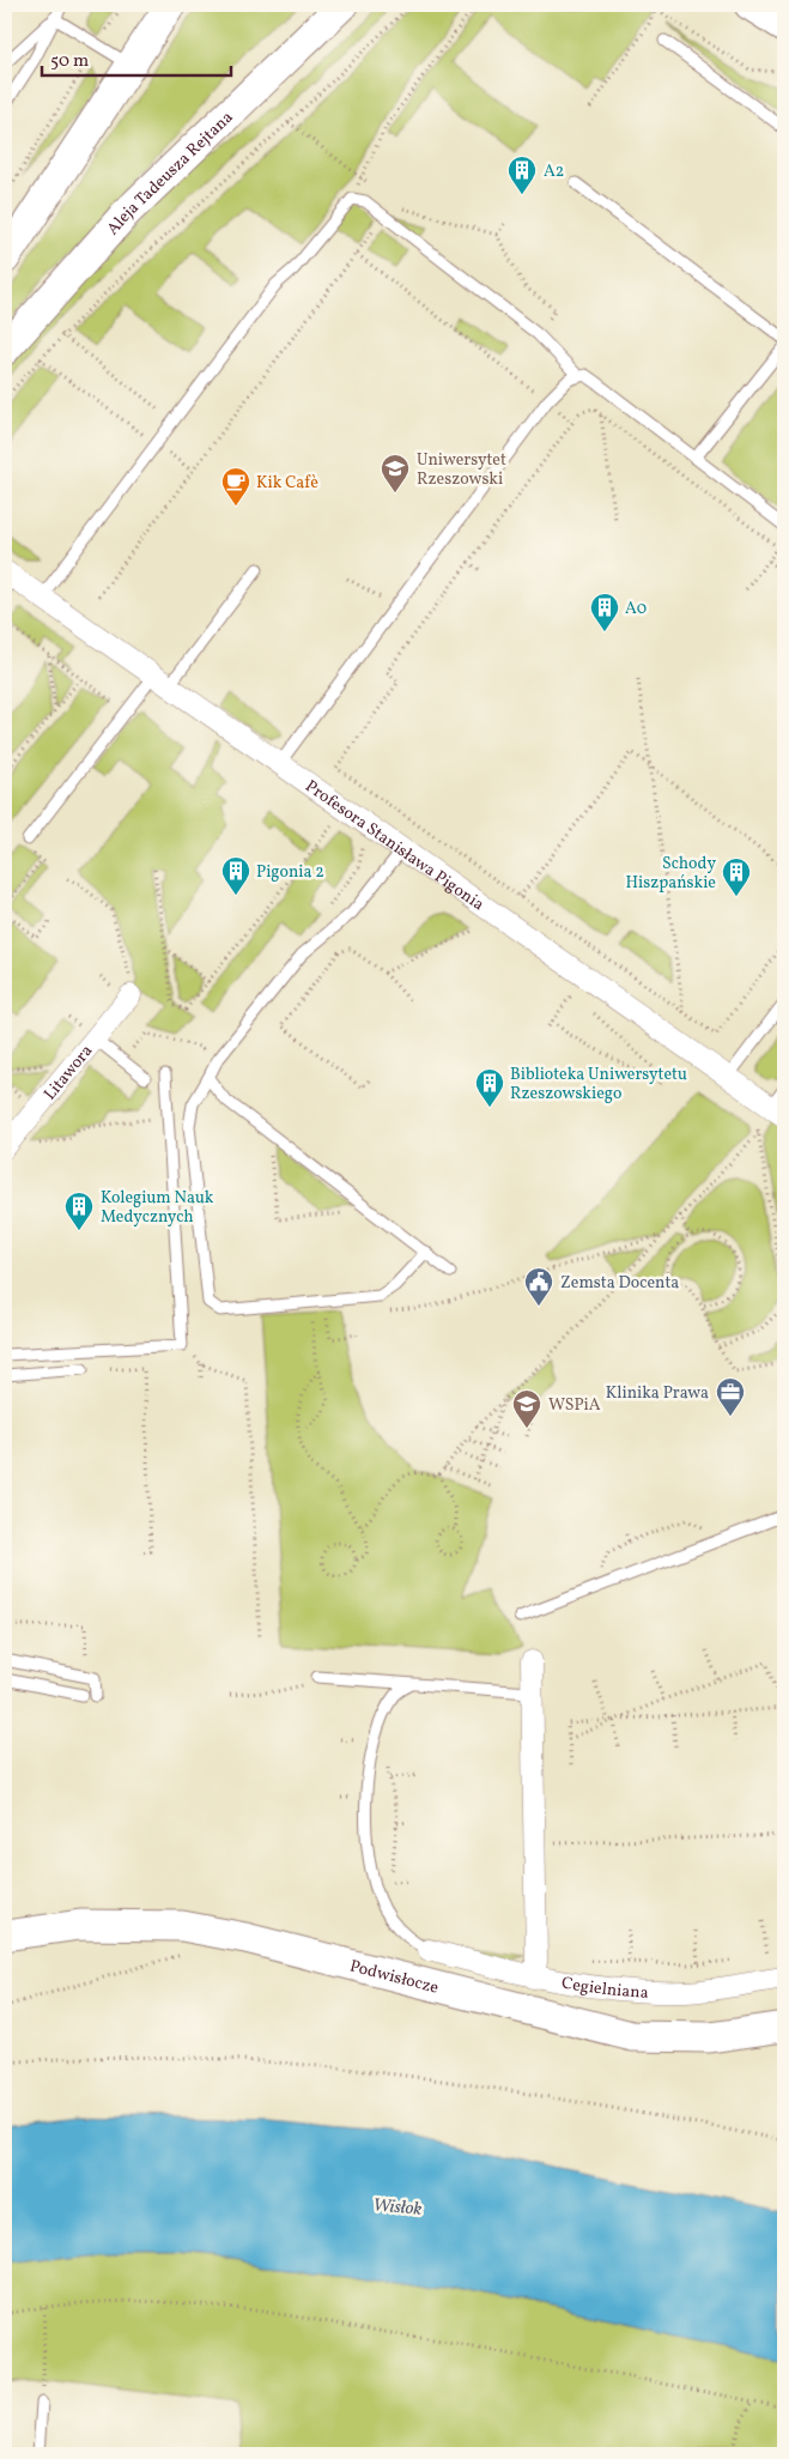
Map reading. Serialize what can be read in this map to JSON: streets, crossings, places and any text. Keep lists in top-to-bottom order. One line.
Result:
{"streets":{"main road":["Aleja Tadeusza Rejtana","Podwisłocze"],"street":["Profesora Stanisława Pigonia","Litawora","Cegielniana"]},"water":["Wisłok"],"places":{"building":["A2","A0","Pigonia 2","Schody Hiszpańskie","Biblioteka Uniwersytetu Rzeszowskiego","Kolegium Nauk Medycznych"],"school or university":["Uniwersytet Rzeszowski","WSPiA"],"cafe":["Kik Cafè"],"public building":["Zemsta Docenta"],"office":["Klinika Prawa"]},"scale_bar":"50 m"}
